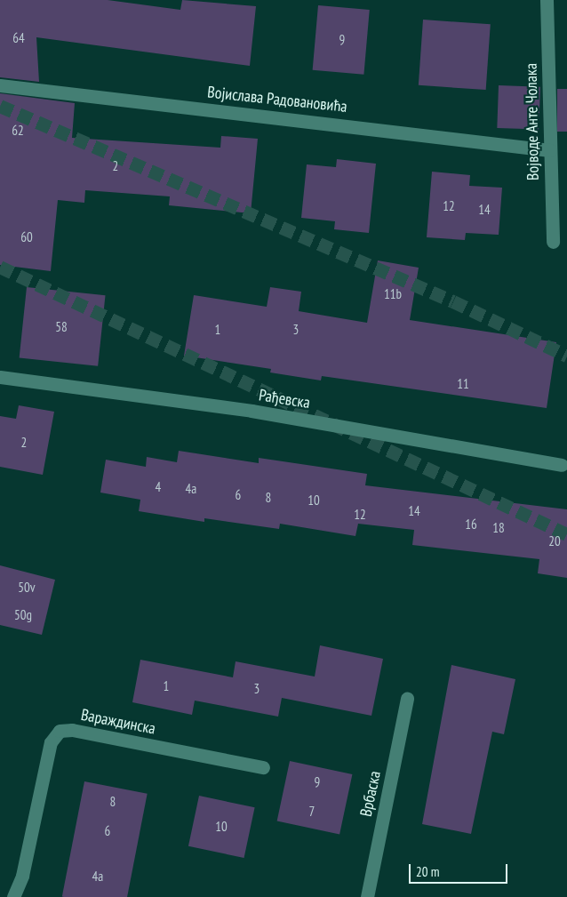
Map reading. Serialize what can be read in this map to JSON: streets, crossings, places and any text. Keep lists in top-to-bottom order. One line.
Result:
{"streets":{"street":["Војислава Радовановића","Војводе Анте Чолака","Рађевска","Вараждинска","Врбаска"]},"crossings":[["Војислава Радовановића","Војводе Анте Чолака"]],"house_numbers":["64","9","62","2","12","14","60","11b","58","1","3","11","2","4","4a","6","8","10","14","12","16","18","20","50v","50g","1","3","9","8","7","10","6","4a"],"scale_bar":"20 m"}
